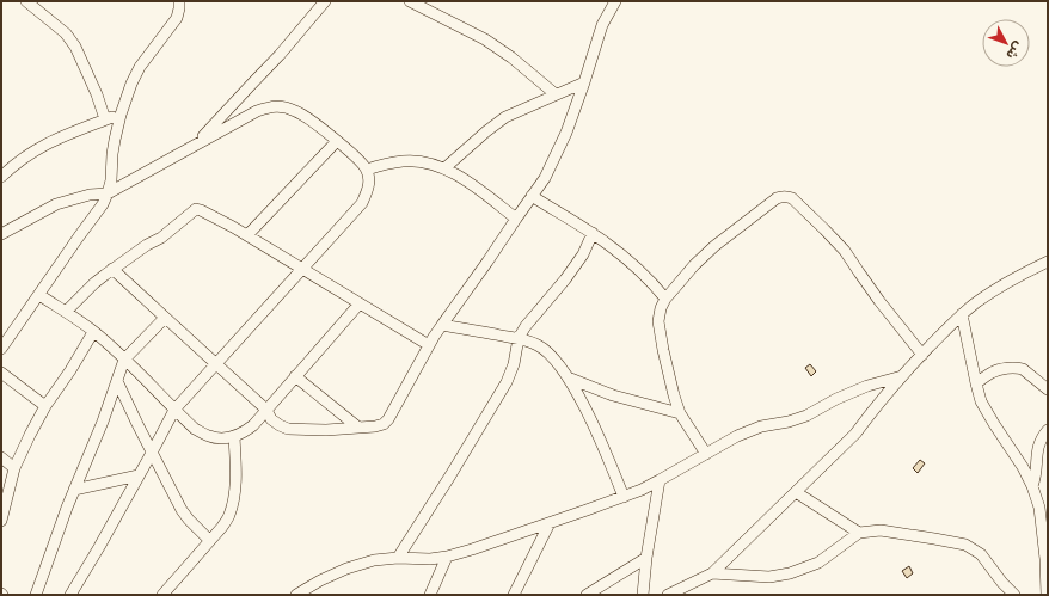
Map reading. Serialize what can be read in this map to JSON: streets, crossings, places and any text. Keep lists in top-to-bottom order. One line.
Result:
{"north":"bottom right"}
